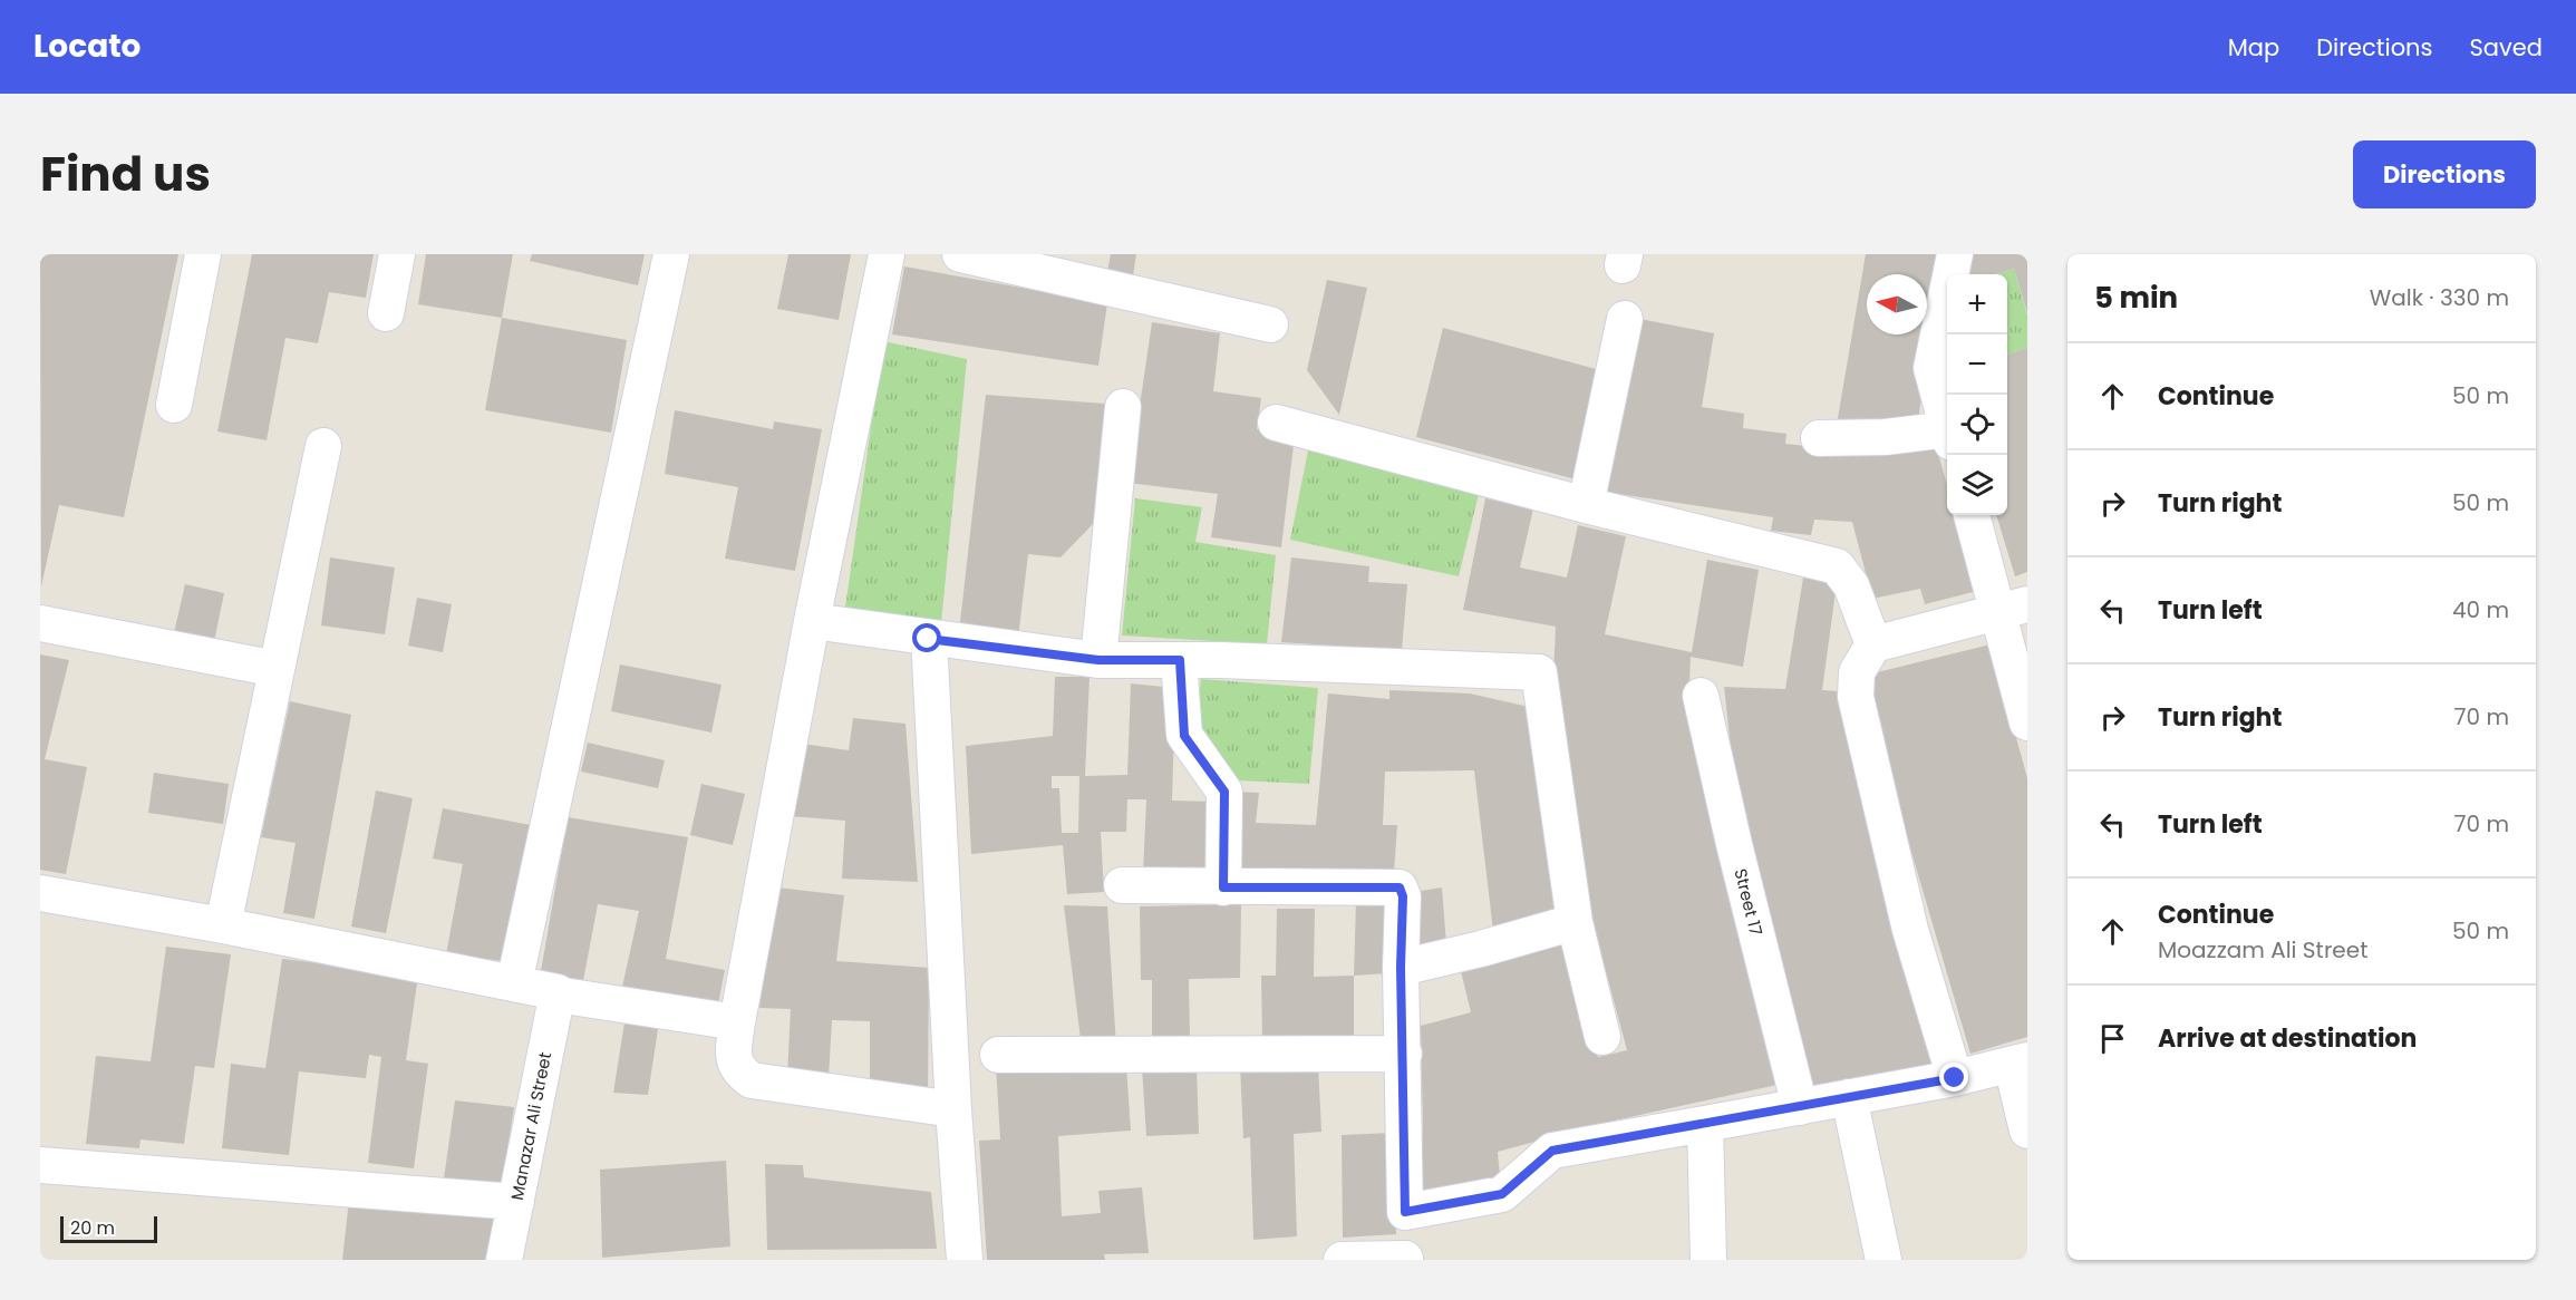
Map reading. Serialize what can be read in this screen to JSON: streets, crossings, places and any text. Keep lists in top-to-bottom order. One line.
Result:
{"streets":{"street":["Street 17","Manazar Ali Street"]},"scale_bar":"20 m","north":"left","page":{"header":"Locato","nav":["Map","Directions","Saved"],"title":"Find us","buttons":"Directions","heading":["5 min","Walk · 330 m"],"map_buttons":["+","−"],"list":[["Continue","50 m"],["Turn right","50 m"],["Turn left","40 m"],["Turn right","70 m"],["Turn left","70 m"],["Continue","Moazzam Ali Street","50 m"],"Arrive at destination"],"scale":"20 m"}}
